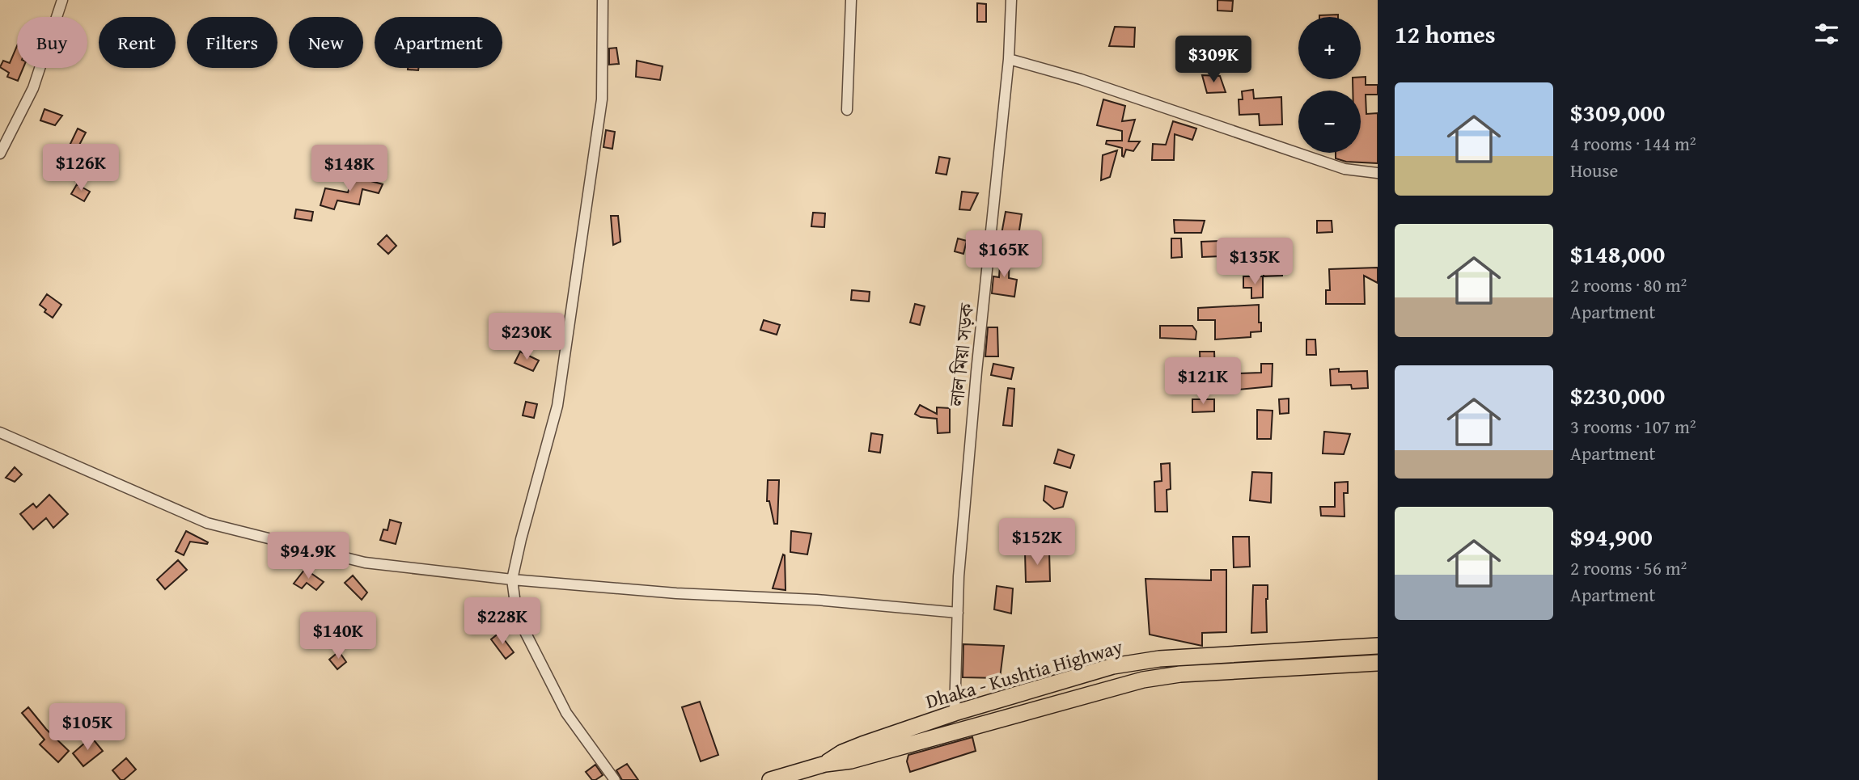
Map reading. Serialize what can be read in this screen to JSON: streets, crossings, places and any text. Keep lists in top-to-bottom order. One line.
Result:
{"streets":{"main road":["Dhaka - Kushtia Highway"],"street":["লাল মিয়া সড়ক"]},"crossings":[["লাল মিয়া সড়ক","Dhaka - Kushtia Highway"]],"page":{"heading":"12 homes","map_buttons":["+","−"],"chip":["Buy","Rent","Filters","New","Apartment"],"price":["$309K","$126K","$148K","$165K","$135K","$230K","$121K","$152K","$94.9K","$228K","$140K","$105K"],"list":[{"name":"$309,000","note":"4 rooms · 144 m² · House"},{"name":"$148,000","note":"2 rooms · 80 m² · Apartment"},{"name":"$230,000","note":"3 rooms · 107 m² · Apartment"},{"name":"$94,900","note":"2 rooms · 56 m² · Apartment"}]}}
